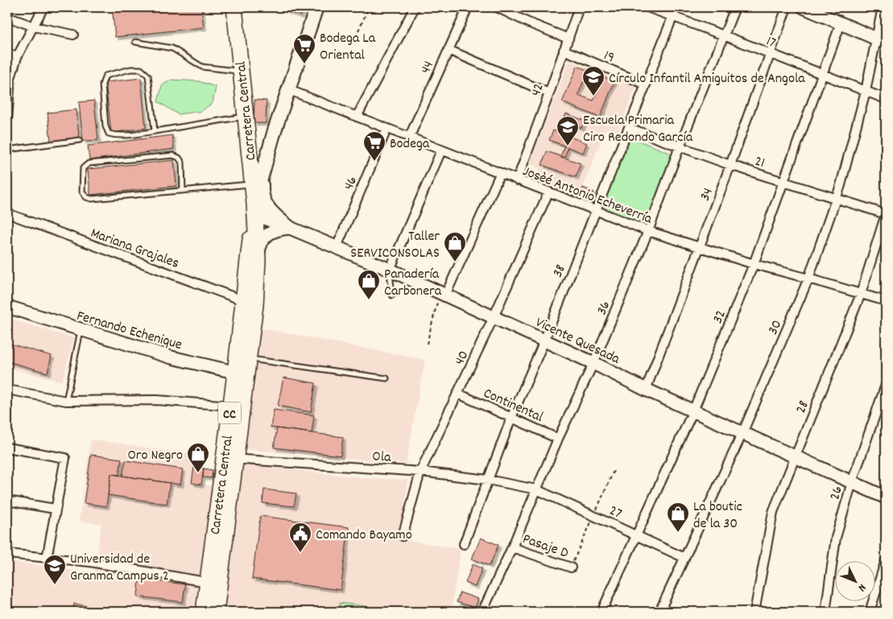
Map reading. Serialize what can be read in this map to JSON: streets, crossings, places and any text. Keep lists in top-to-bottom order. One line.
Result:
{"streets":{"highway":["Carretera Central","CC"],"street":["17","19","44","42","21","46","Josèé Antonio Echeverría","34","Mariana Grajales","38","36","32","30","Fernando Echenique","Vicente Quesada","40","Continental","28","Ola","26","27","Pasaje D"]},"crossings":[["17","34"],["17","38"],["17","36"],["17","32"],["17","30"],["19","42"],["19","38"],["44","Josèé Antonio Echeverría"],["42","Josèé Antonio Echeverría"],["Carretera Central","Mariana Grajales"],["Carretera Central","Fernando Echenique"],["Carretera Central","Vicente Quesada"],["Carretera Central","Ola"],["21","34"],["21","38"],["21","36"],["21","32"],["21","30"],["21","28"],["46","Josèé Antonio Echeverría"],["46","Vicente Quesada"],["Josèé Antonio Echeverría","34"],["Josèé Antonio Echeverría","38"],["Josèé Antonio Echeverría","36"],["Josèé Antonio Echeverría","32"],["Josèé Antonio Echeverría","30"],["Josèé Antonio Echeverría","40"],["Josèé Antonio Echeverría","28"],["34","Vicente Quesada"],["38","Vicente Quesada"],["38","Continental"],["38","Ola"],["36","Vicente Quesada"],["36","Continental"],["36","Ola"],["36","27"],["36","Pasaje D"],["32","Vicente Quesada"],["32","27"],["30","Vicente Quesada"],["30","27"],["Vicente Quesada","40"],["Vicente Quesada","28"],["Vicente Quesada","26"],["40","Continental"],["40","Ola"],["Ola","27"]],"places":{"supermarket":["Bodega La Oriental","Bodega"],"school or university":["Círculo Infantil Amiguitos de Angola","Escuela Primaria Ciro Redondo García","Universidad de Granma Campus 2"],"shop":["Taller SERVICONSOLAS","Panadería Carbonera","Oro Negro","La boutic de la 30"],"public building":["Comando Bayamo"]},"north":"bottom right"}
